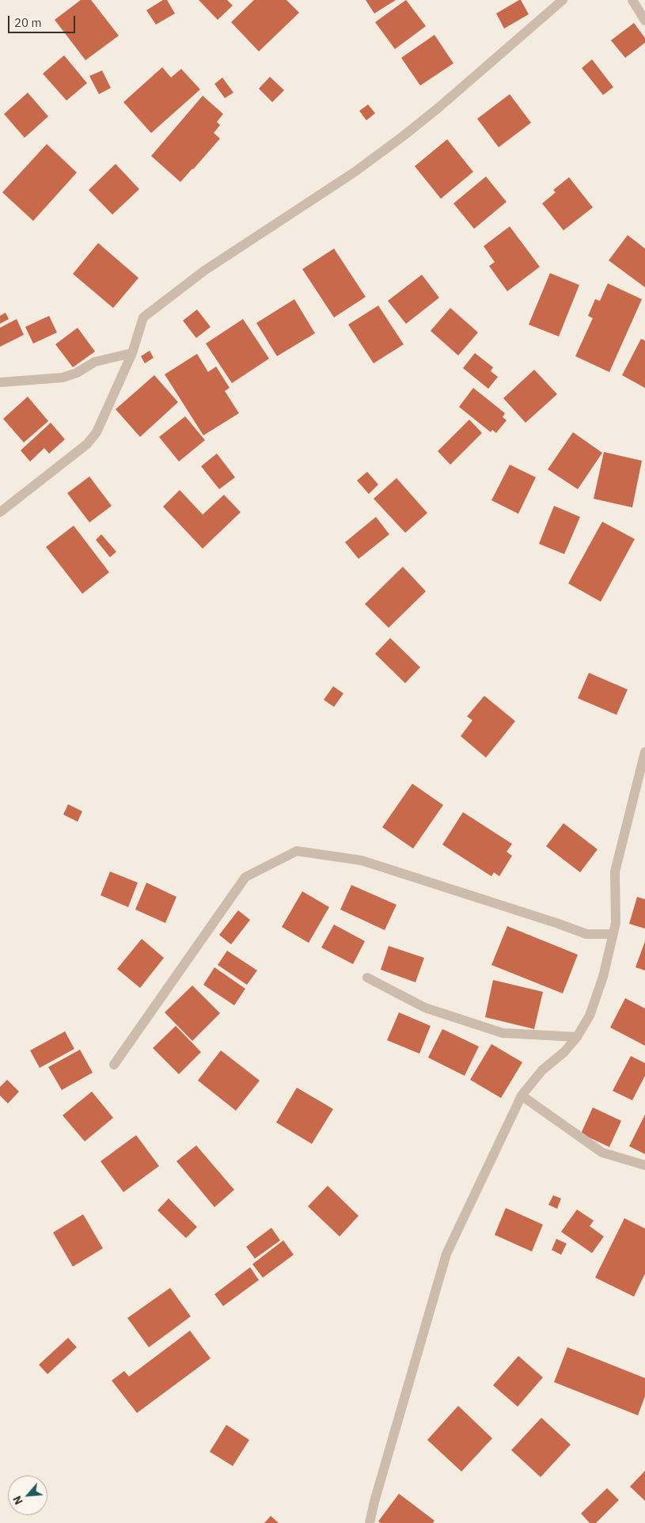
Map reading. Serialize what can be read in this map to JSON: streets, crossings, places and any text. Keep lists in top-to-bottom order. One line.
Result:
{"scale_bar":"20 m","north":"bottom left"}
